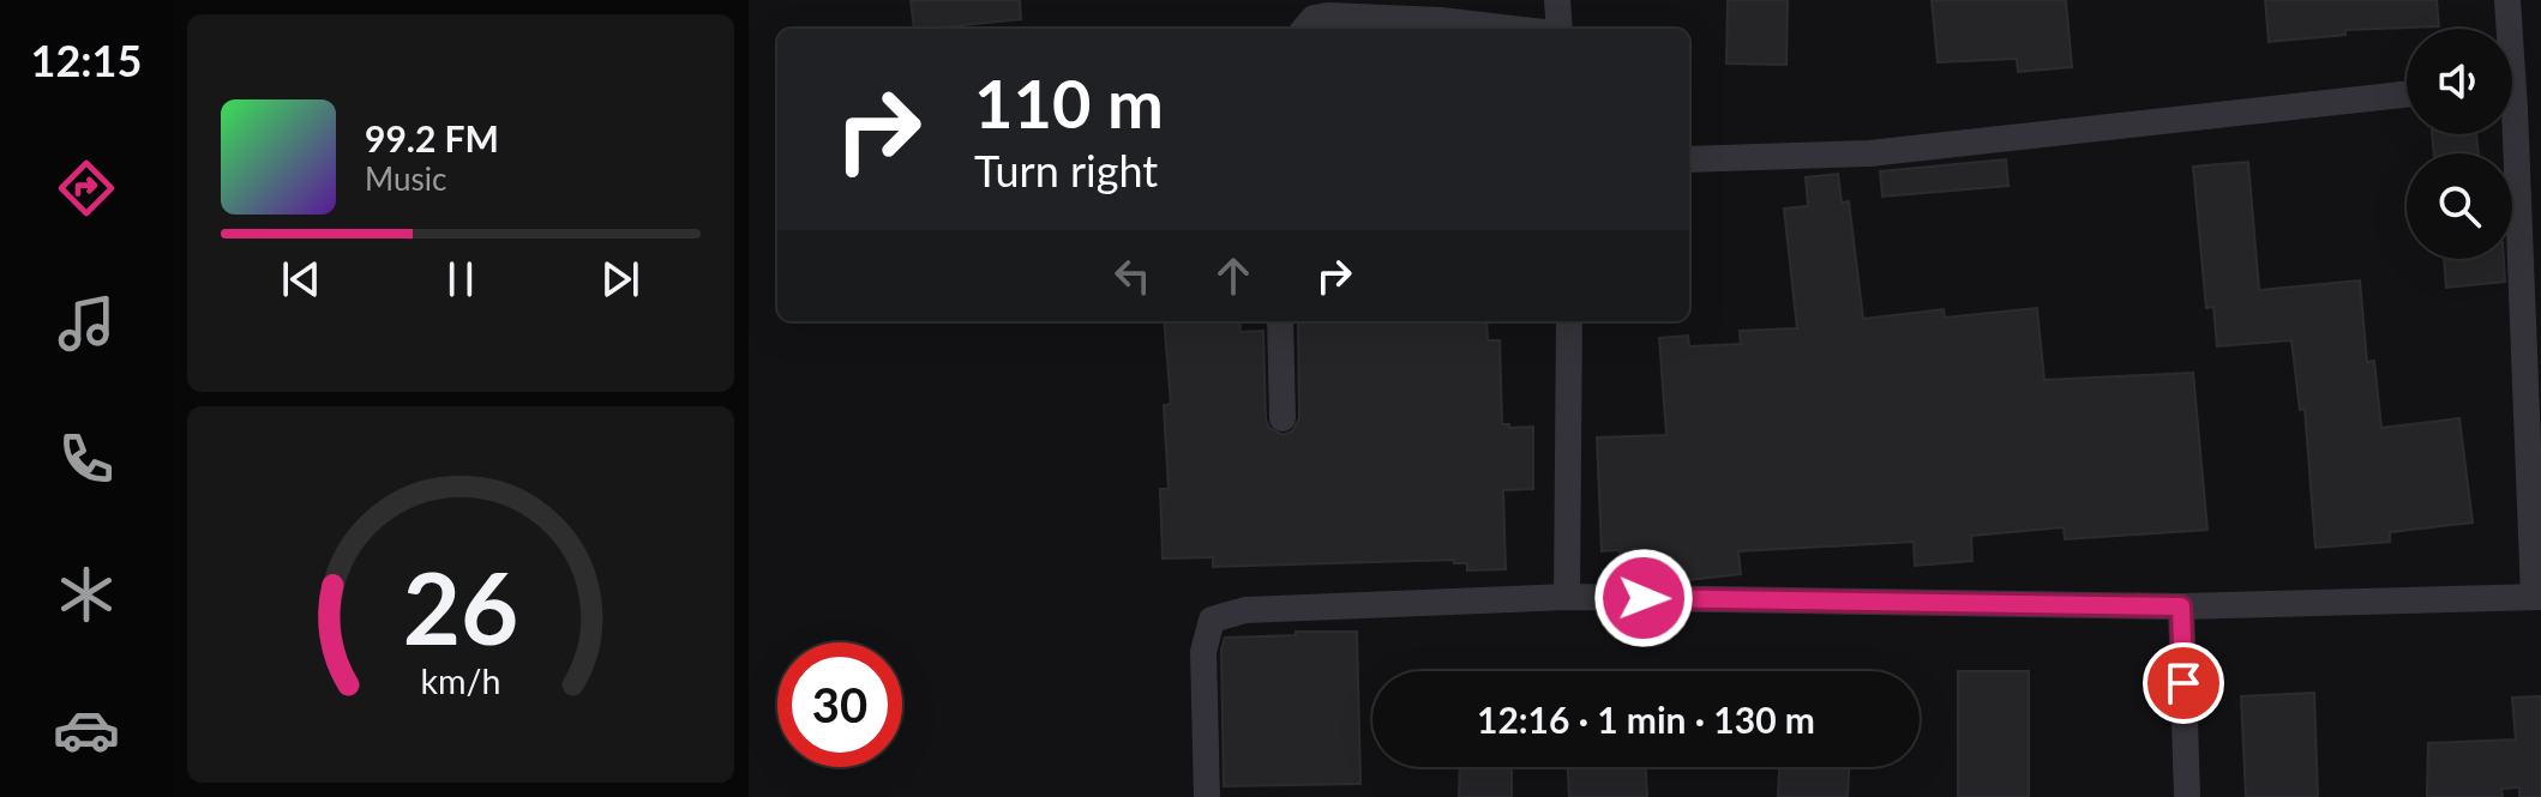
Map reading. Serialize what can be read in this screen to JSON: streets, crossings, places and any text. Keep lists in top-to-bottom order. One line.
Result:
{"page":{"tabs":"12:15","turn":["110 m","Turn right"],"song":["99.2 FM","Music"],"limit":"30","trip":"12:16 · 1 min · 130 m","gauge":["26","km/h"]}}
